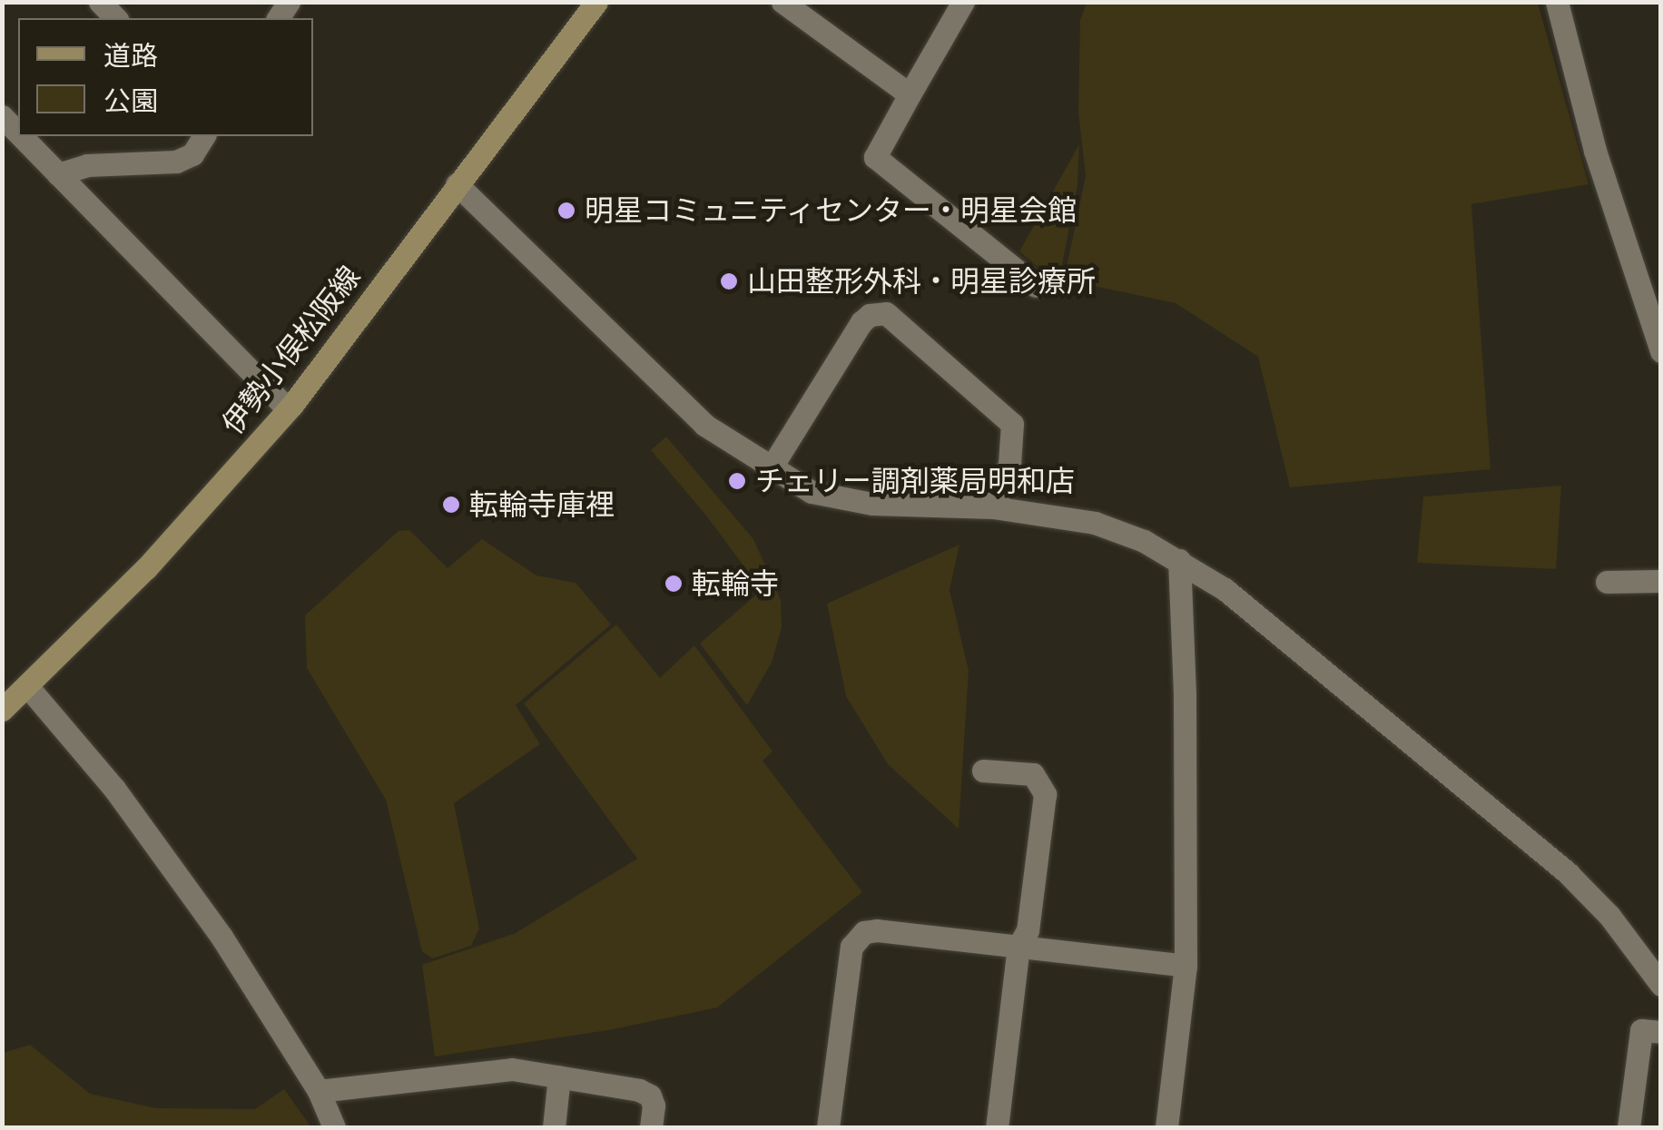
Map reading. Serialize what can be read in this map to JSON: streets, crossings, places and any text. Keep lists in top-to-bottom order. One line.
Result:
{"streets":{"main road":["伊勢小俣松阪線"]},"places":["明星コミュニティセンター・明星会館","山田整形外科・明星診療所","チェリー調剤薬局明和店","転輪寺庫裡","転輪寺"],"legend":["道路","公園"]}
